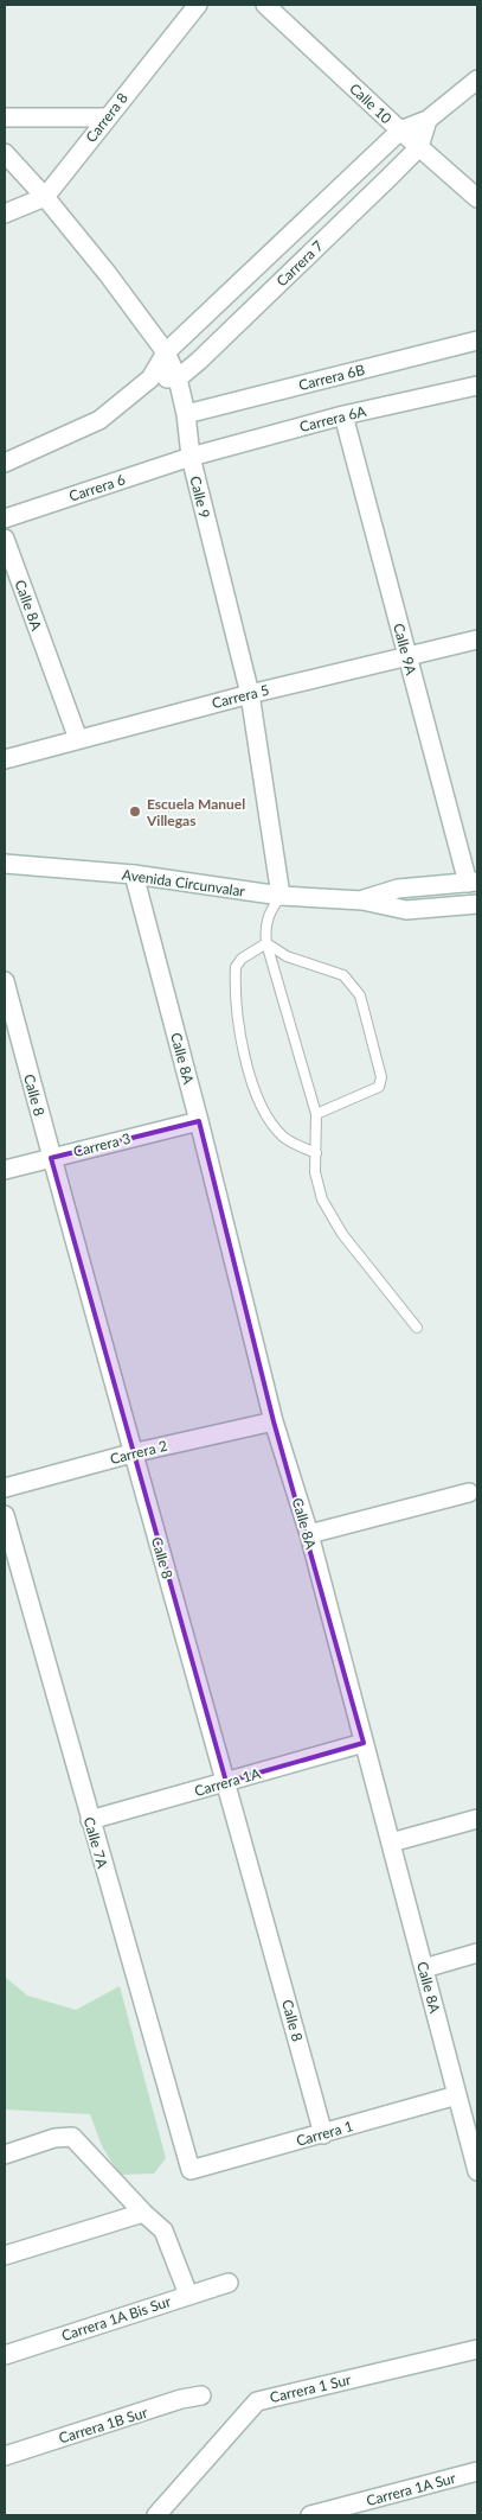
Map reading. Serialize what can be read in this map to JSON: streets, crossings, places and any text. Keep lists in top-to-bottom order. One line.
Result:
{"streets":{"street":["Calle 10","Carrera 8","Carrera 7","Carrera 6B","Carrera 6A","Carrera 6","Calle 9","Calle 8A","Calle 9A","Carrera 5","Avenida Circunvalar","Calle 8","Carrera 3","Carrera 2","Carrera 1A","Calle 7A","Carrera 1","Carrera 1A Bis Sur","Carrera 1 Sur","Carrera 1B Sur","Carrera 1A Sur"]},"crossings":[["Calle 10","Carrera 7"],["Carrera 8","Calle 9"],["Carrera 7","Calle 9"],["Carrera 6B","Calle 9"],["Carrera 6A","Carrera 6"],["Carrera 6A","Calle 9"],["Carrera 6A","Calle 9A"],["Carrera 6","Calle 9"],["Calle 9","Carrera 5"],["Calle 9","Avenida Circunvalar"],["Calle 8A","Carrera 5"],["Calle 8A","Avenida Circunvalar"],["Calle 8A","Carrera 3"],["Calle 8A","Carrera 2"],["Calle 8A","Carrera 1A"],["Calle 8A","Carrera 1"],["Calle 9A","Carrera 5"],["Calle 9A","Avenida Circunvalar"],["Calle 8","Carrera 3"],["Calle 8","Carrera 2"],["Calle 8","Carrera 1A"],["Calle 8","Carrera 1"],["Carrera 1A","Calle 7A"],["Calle 7A","Carrera 1"]],"places":["Escuela Manuel Villegas"]}
